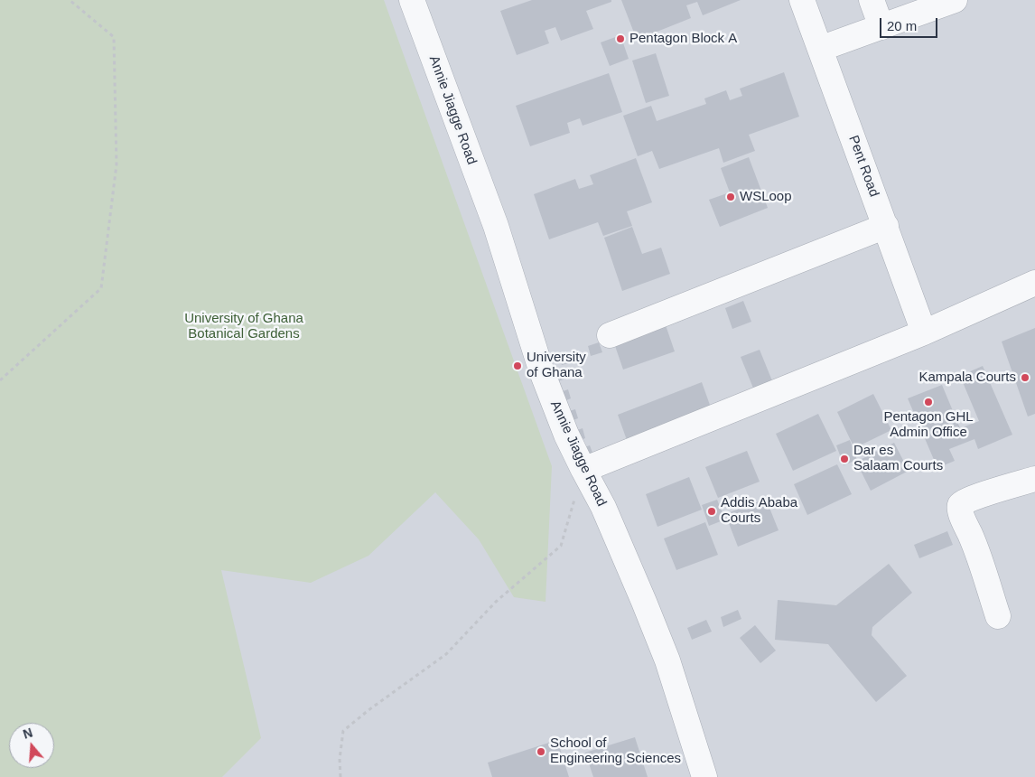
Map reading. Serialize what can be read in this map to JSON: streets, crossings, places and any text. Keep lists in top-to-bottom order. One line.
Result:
{"streets":{"street":["Annie Jiagge Road","Pent Road"]},"parks":["University of Ghana Botanical Gardens"],"places":["Pentagon Block A","WSLoop","University of Ghana","Kampala Courts","Pentagon GHL Admin Office","Dar es Salaam Courts","Addis Ababa Courts","School of Engineering Sciences"],"scale_bar":"20 m","north":"top"}
